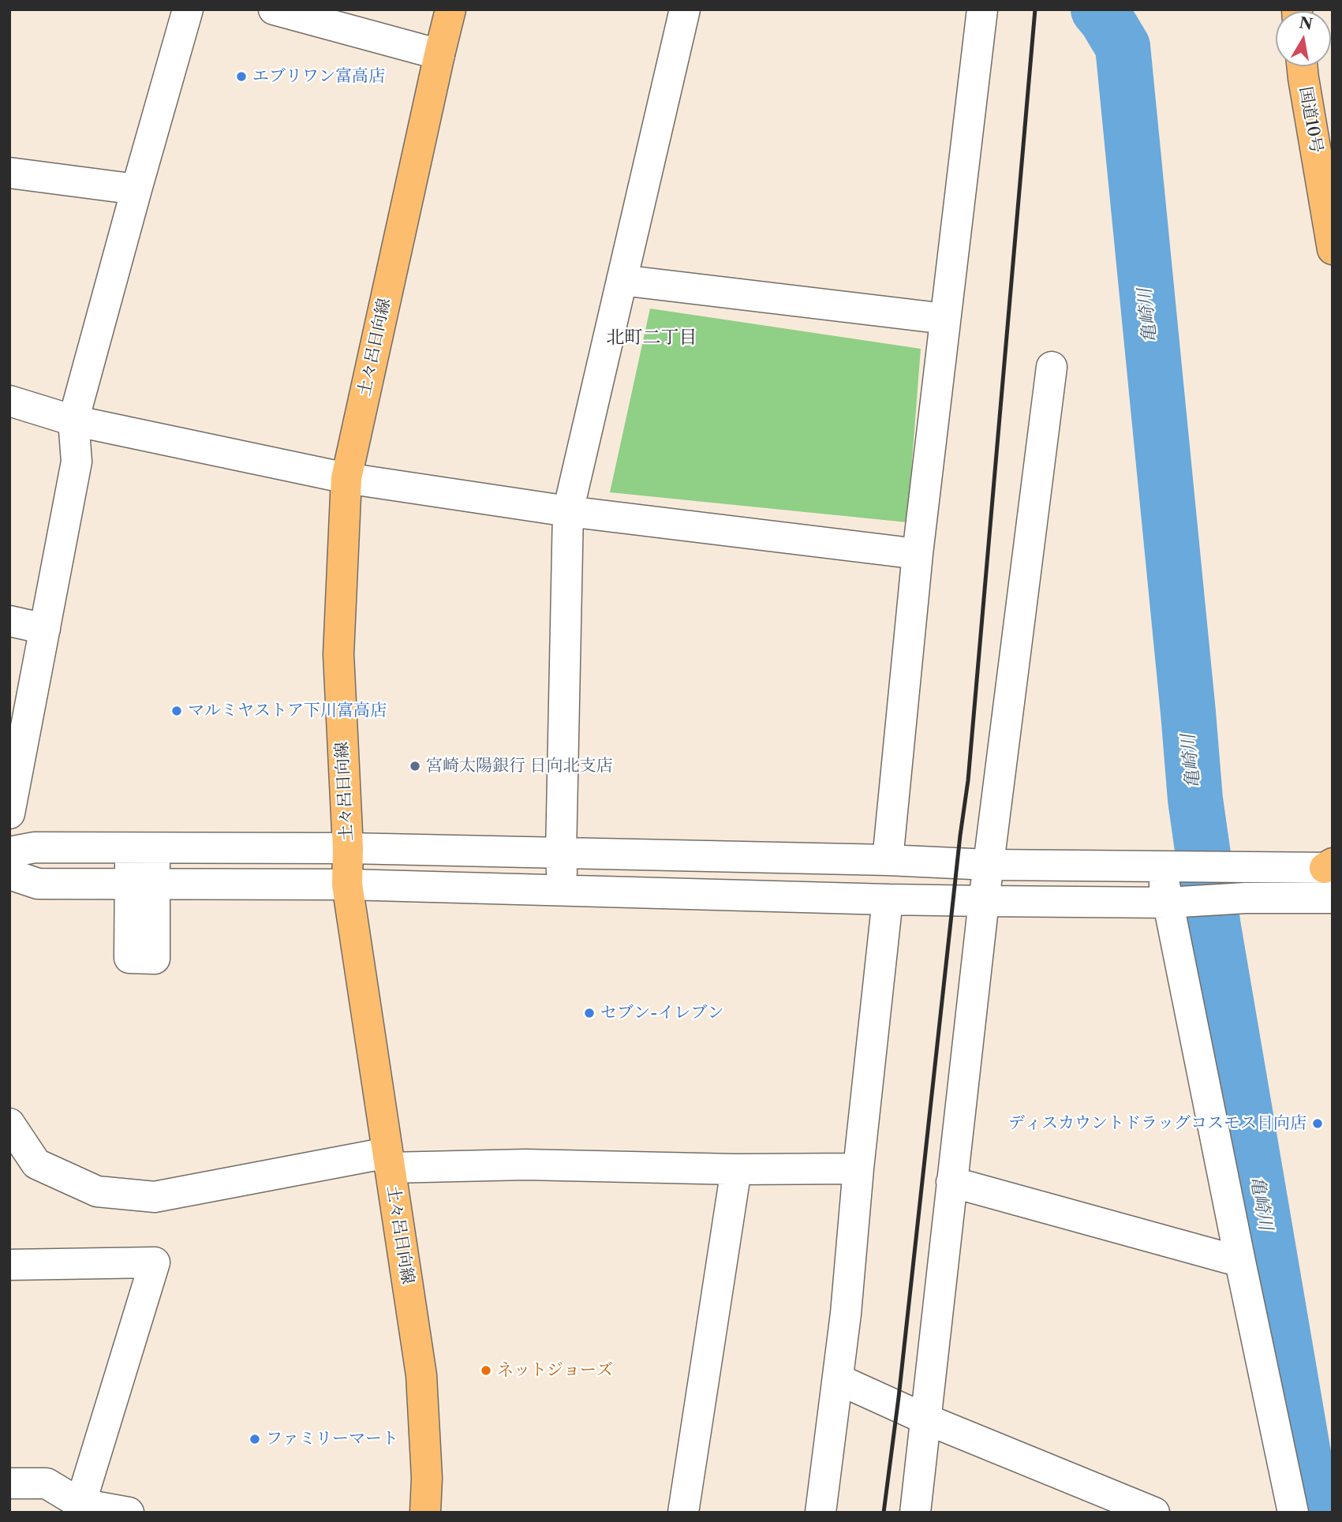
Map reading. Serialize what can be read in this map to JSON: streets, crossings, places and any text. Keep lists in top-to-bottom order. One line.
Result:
{"streets":{"main road":["国道10号","土々呂日向線"]},"districts":["北町二丁目"],"water":["亀崎川"],"places":["エブリワン富高店","マルミヤストア下川富高店","宮崎太陽銀行 日向北支店","セブン-イレブン","ディスカウントドラッグコスモス日向店","ネットジョーズ","ファミリーマート"],"north":"top"}
